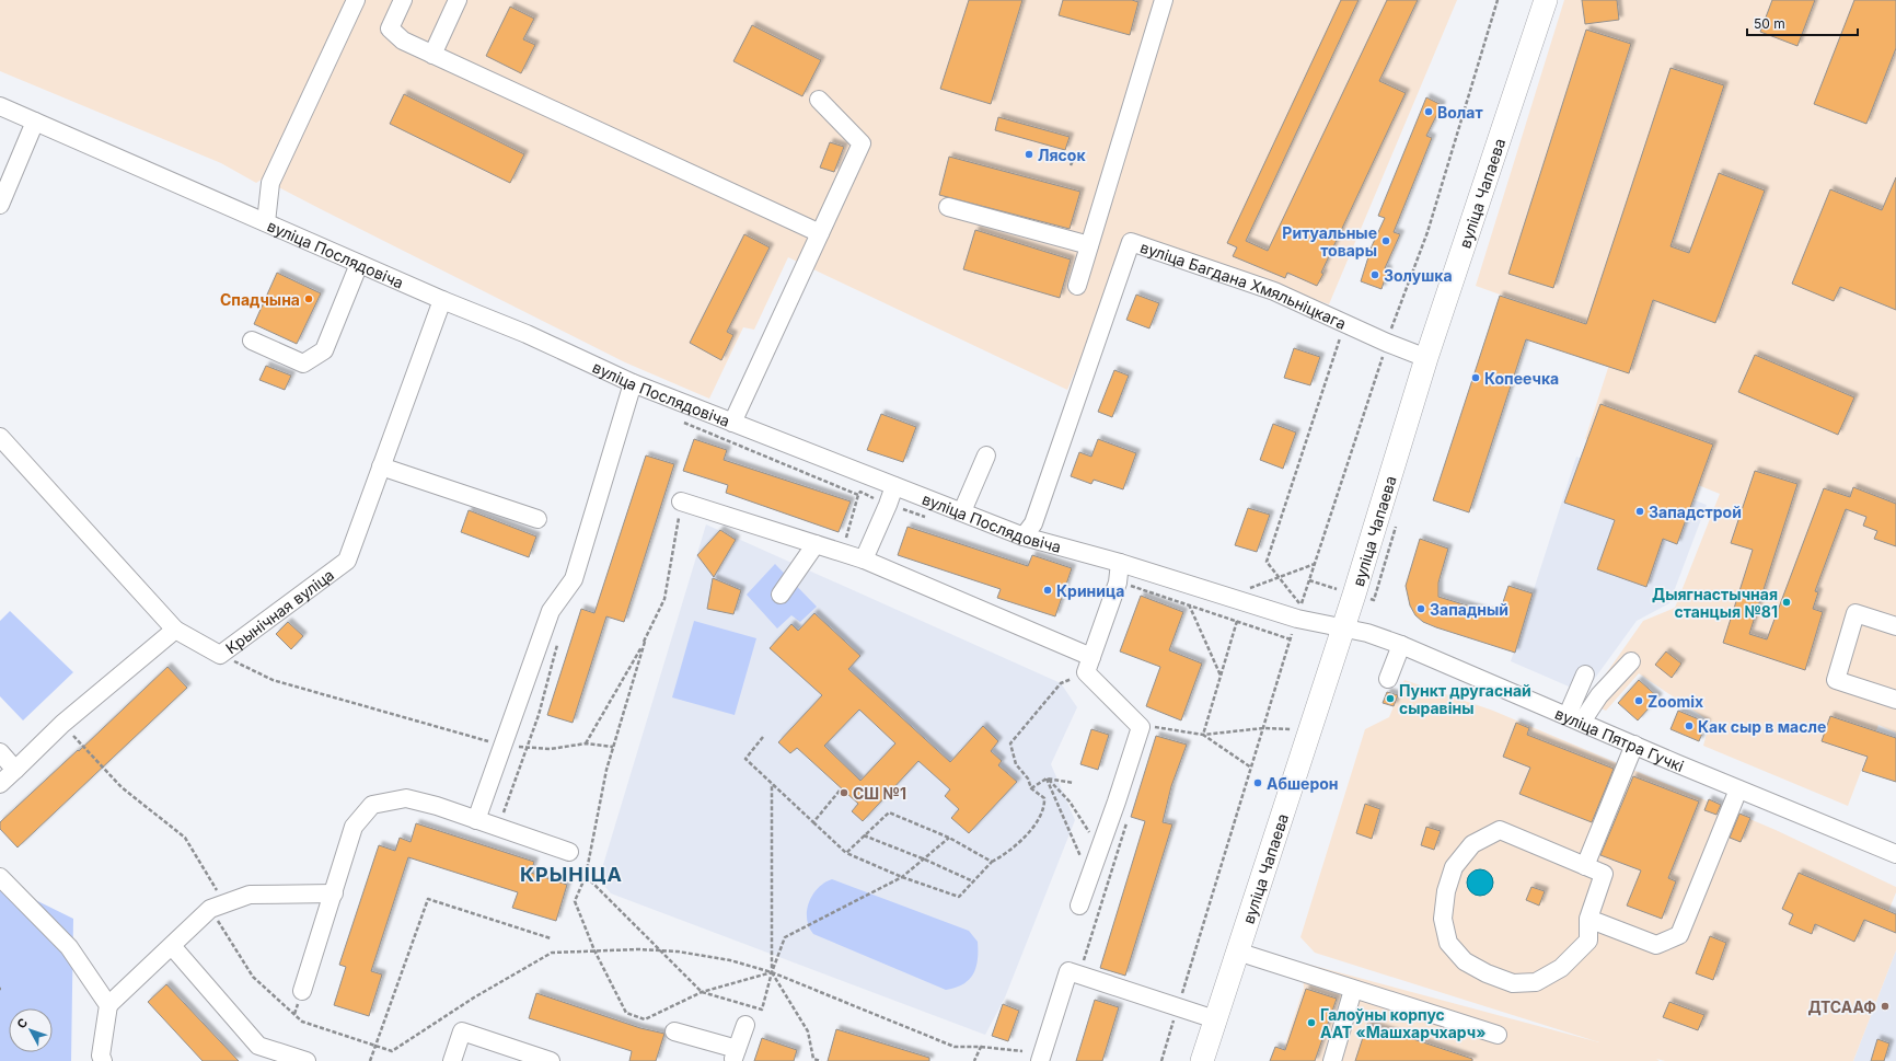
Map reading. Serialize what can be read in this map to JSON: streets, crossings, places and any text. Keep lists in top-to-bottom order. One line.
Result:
{"streets":{"main road":["вуліца Чапаева"],"street":["вуліца Послядовіча","вуліца Багдана Хмяльніцкага","Крынічная вуліца","вуліца Пятра Гучкі"]},"crossings":[["вуліца Чапаева","вуліца Послядовіча"],["вуліца Чапаева","вуліца Багдана Хмяльніцкага"],["вуліца Чапаева","вуліца Пятра Гучкі"],["вуліца Послядовіча","вуліца Багдана Хмяльніцкага"],["вуліца Послядовіча","Крынічная вуліца"],["вуліца Послядовіча","вуліца Пятра Гучкі"]],"districts":["КРЫНІЦА"],"places":["Волат","Лясок","Ритуальные товары","Золушка","Спадчына","Копеечка","Западстрой","Криница","Дыягнастычная станцыя №81","Западный","Пункт другаснай сыравіны","Zoomix","Как сыр в масле","Абшерон","СШ №1","ДТСААФ","Галоўны корпус ААТ «Машхарчхарч»"],"scale_bar":"50 m","north":"top left"}
